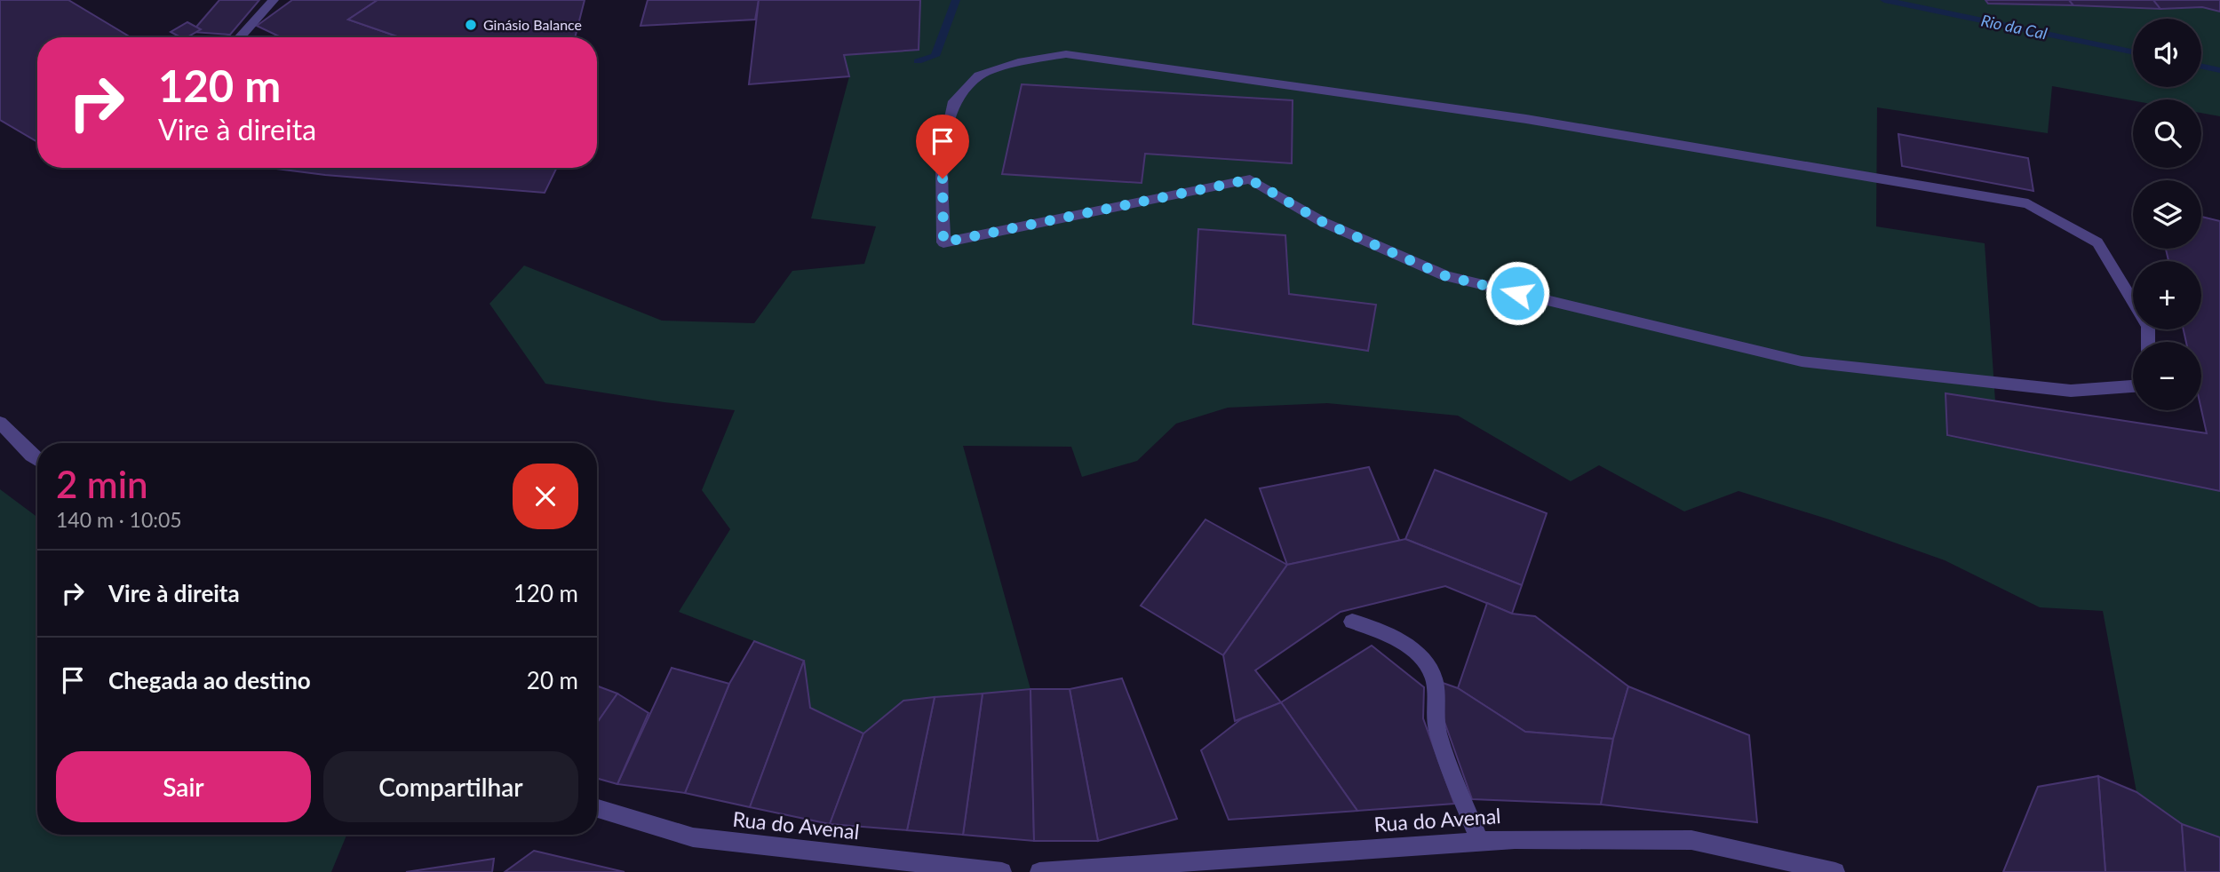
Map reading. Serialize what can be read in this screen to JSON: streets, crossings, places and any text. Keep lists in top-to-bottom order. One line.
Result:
{"streets":{"street":["Rua do Avenal"]},"water":["Rio da Cal"],"places":["Ginásio Balance"],"page":{"map_buttons":["+","−"],"turn":["120 m","Vire à direita"],"heading":["2 min","140 m · 10:05"],"list":[{"name":"Vire à direita","value":"120 m"},{"name":"Chegada ao destino","value":"20 m"}],"buttons":["Sair","Compartilhar"]}}
